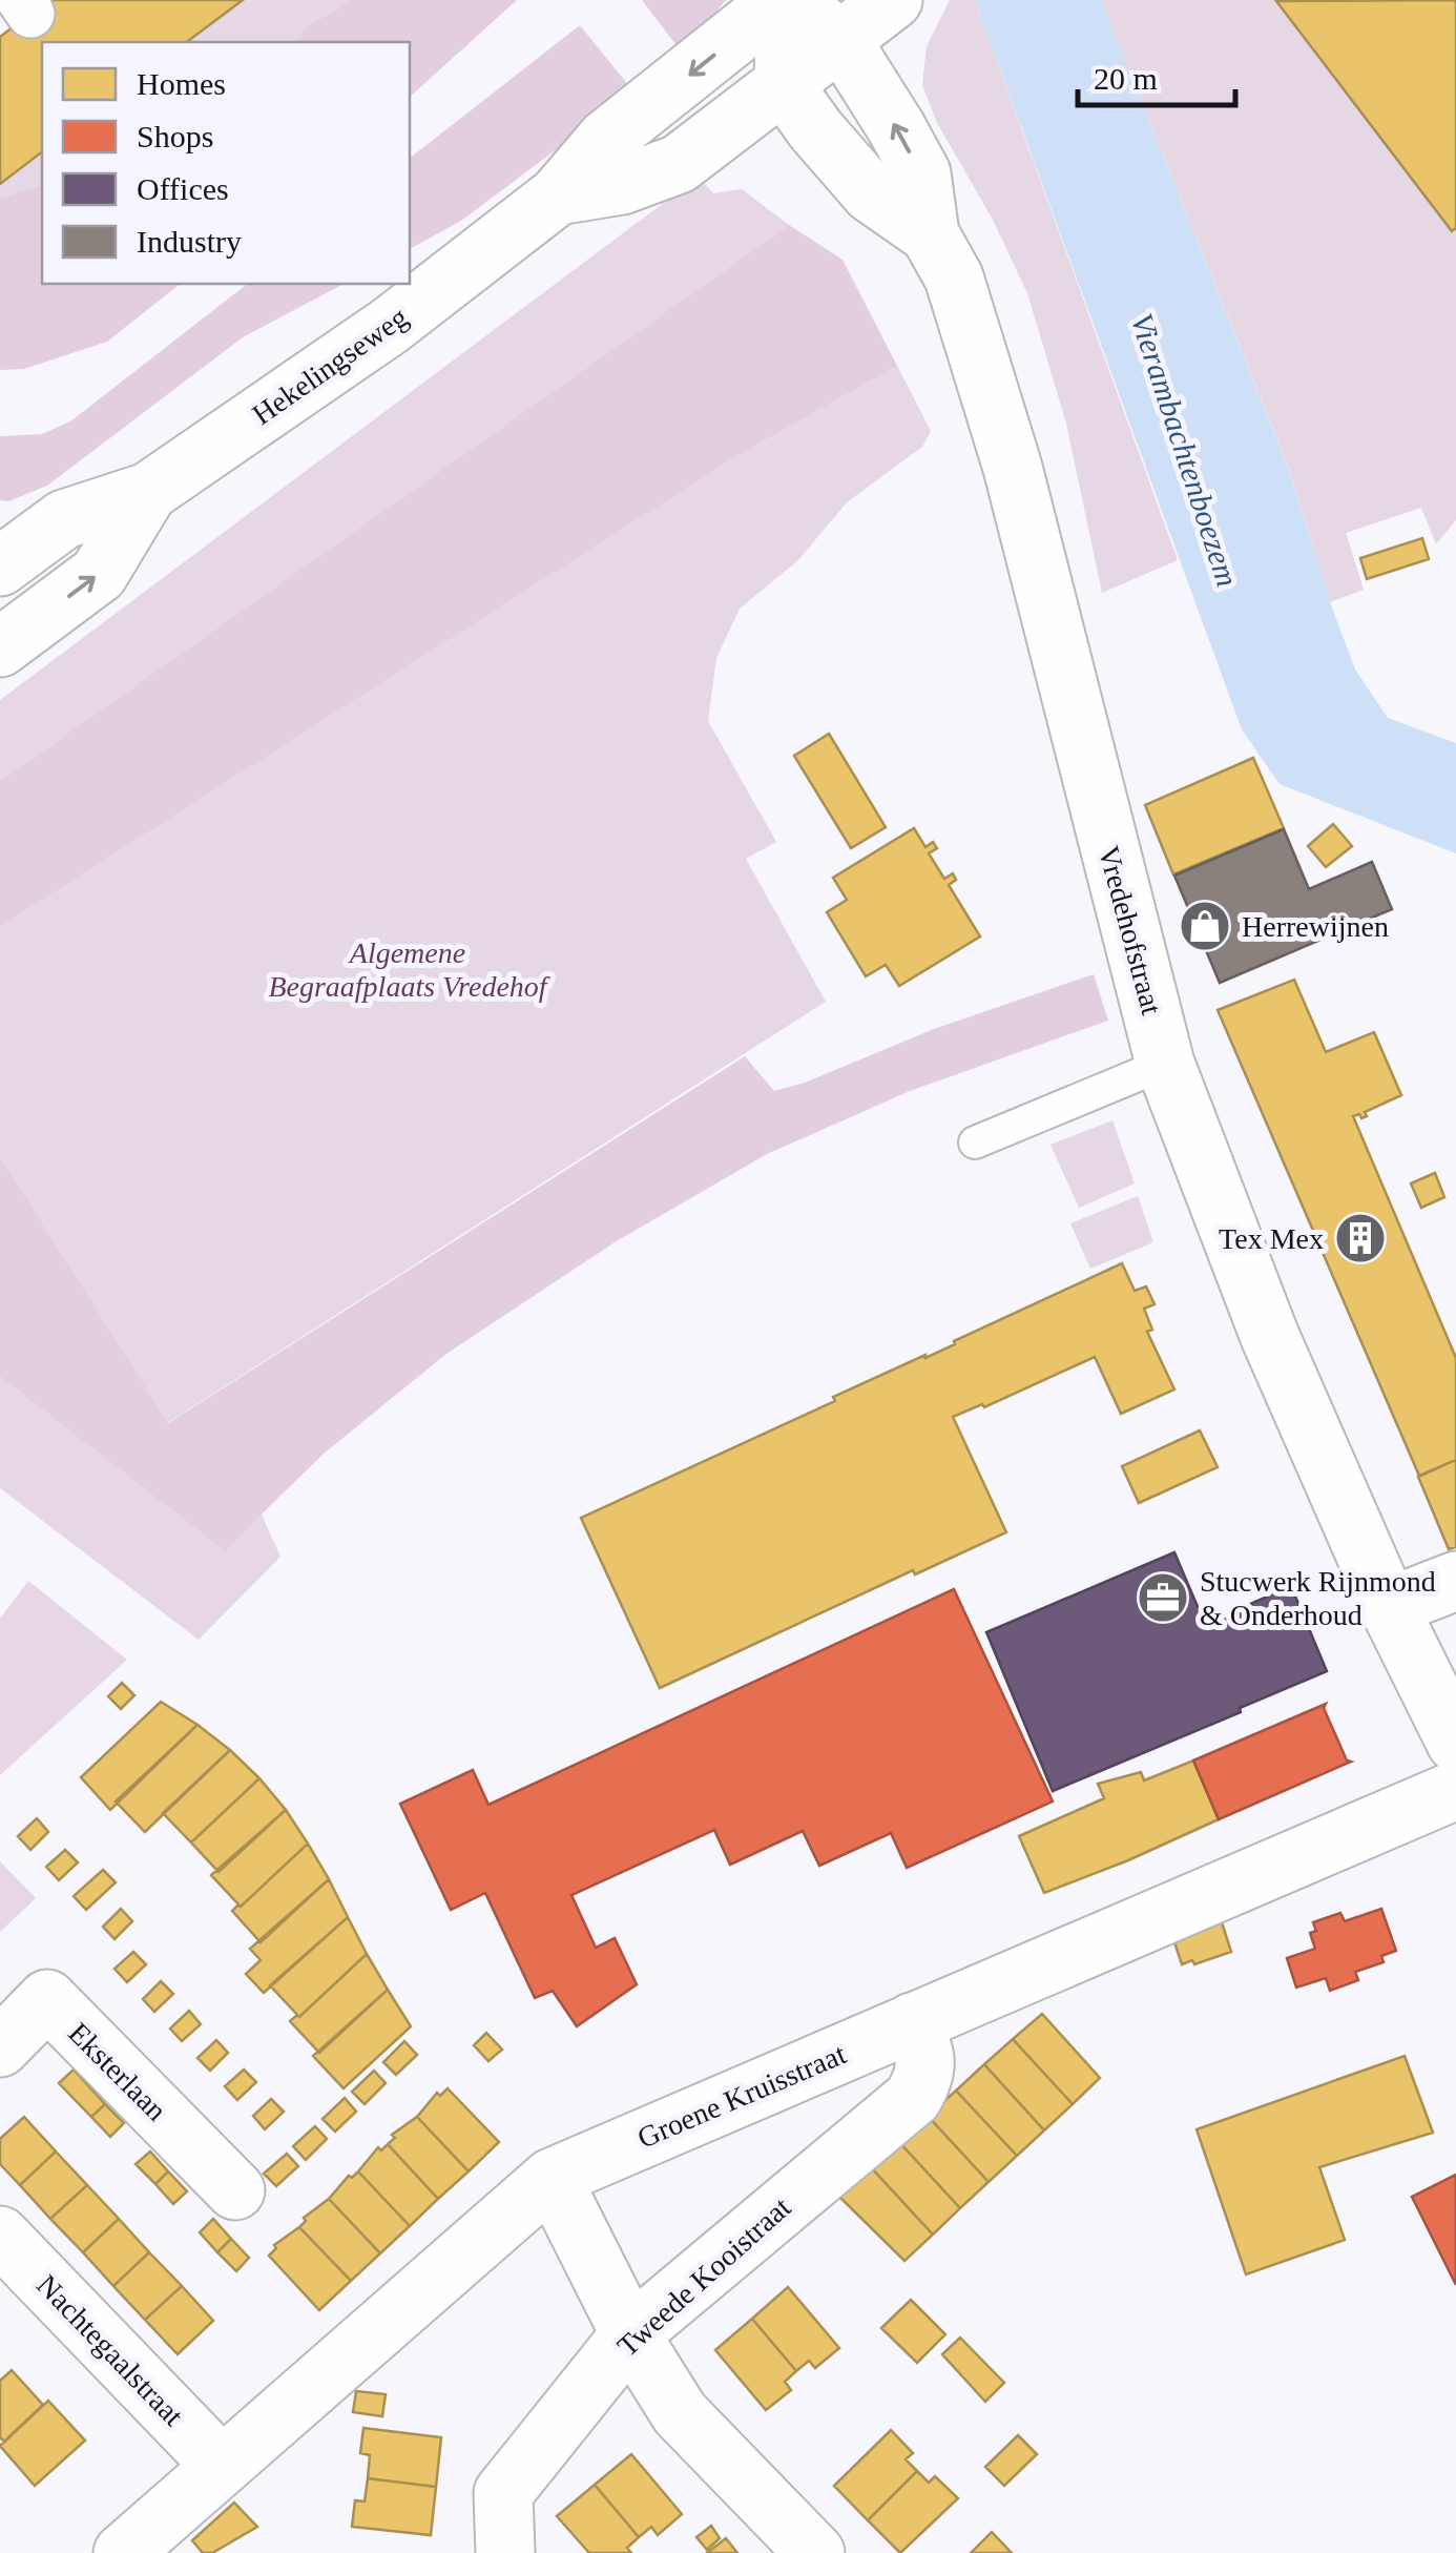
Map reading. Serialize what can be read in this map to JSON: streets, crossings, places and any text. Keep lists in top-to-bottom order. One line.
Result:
{"streets":{"street":["Hekelingseweg","Vredehofstraat","Eksterlaan","Groene Kruisstraat","Tweede Kooistraat","Nachtegaalstraat"]},"crossings":[["Hekelingseweg","Vredehofstraat"],["Groene Kruisstraat","Tweede Kooistraat"],["Groene Kruisstraat","Nachtegaalstraat"]],"water":["Vierambachtenboezem"],"parks":["Algemene Begraafplaats Vredehof"],"places":{"shop":["Herrewijnen"],"building":["Tex Mex"],"office":["Stucwerk Rijnmond & Onderhoud"]},"legend":["Homes","Shops","Offices","Industry"],"scale_bar":"20 m"}
